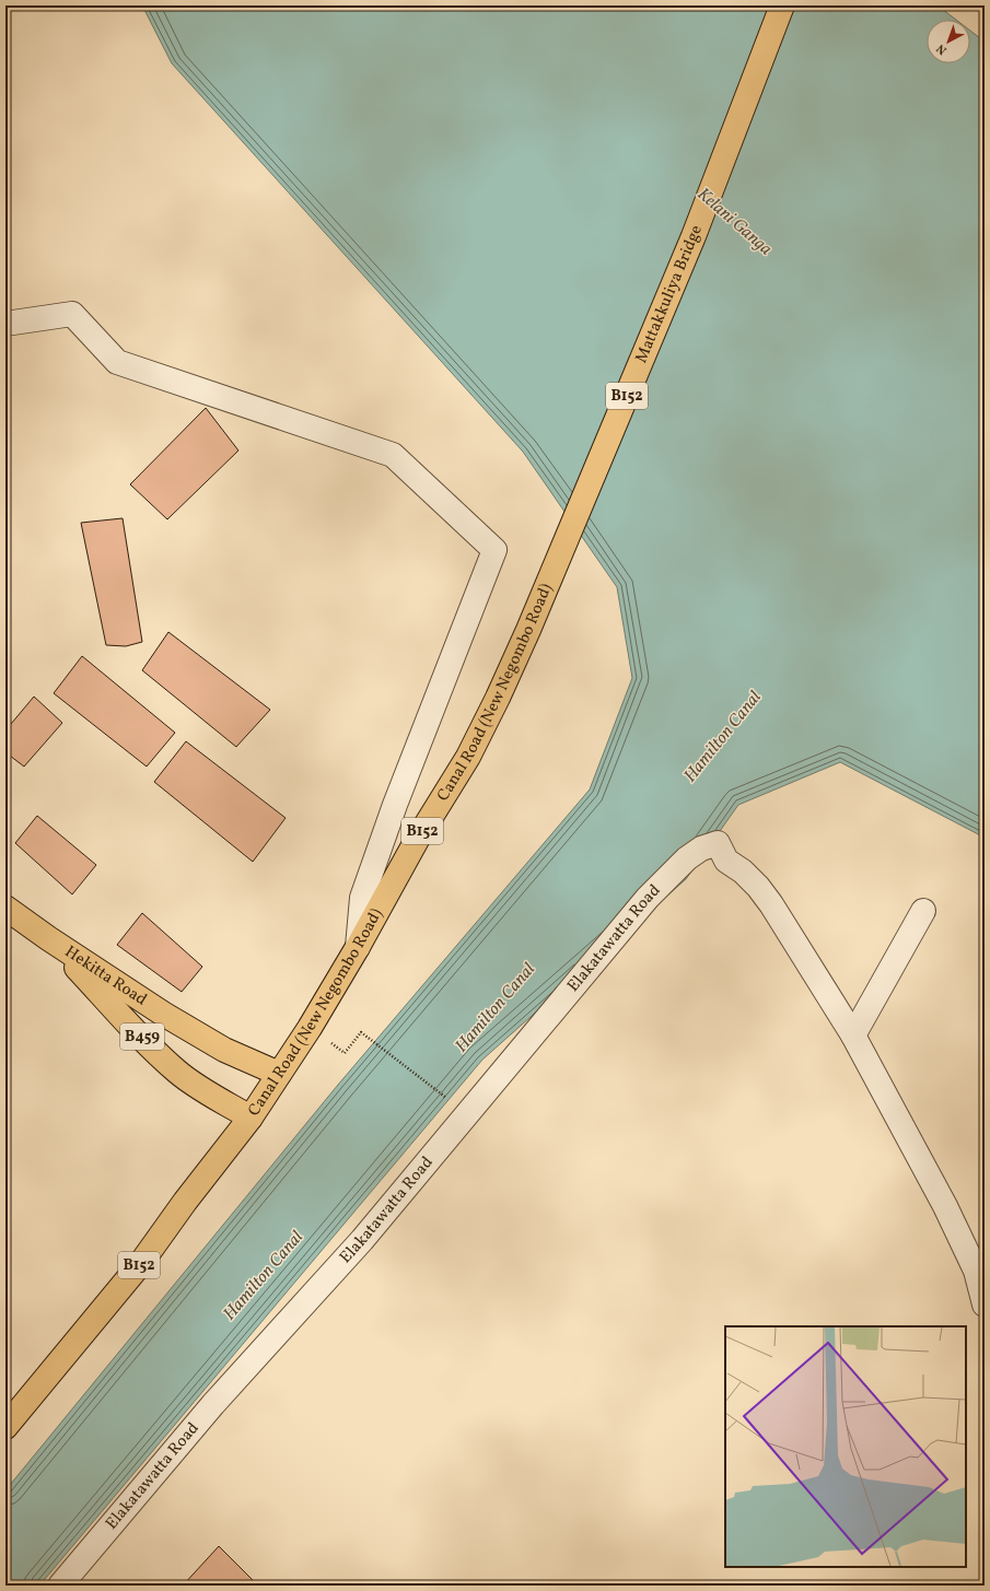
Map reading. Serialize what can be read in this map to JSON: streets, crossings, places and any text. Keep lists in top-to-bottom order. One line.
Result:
{"streets":{"main road":["Mattakkuliya Bridge","B152","Canal Road (New Negombo Road)","Hekitta Road","B459"],"street":["Elakatawatta Road"]},"crossings":[["Mattakkuliya Bridge","Canal Road (New Negombo Road)"],["Canal Road (New Negombo Road)","Hekitta Road"]],"water":["Kelani Ganga","Hamilton Canal"],"north":"bottom left"}
